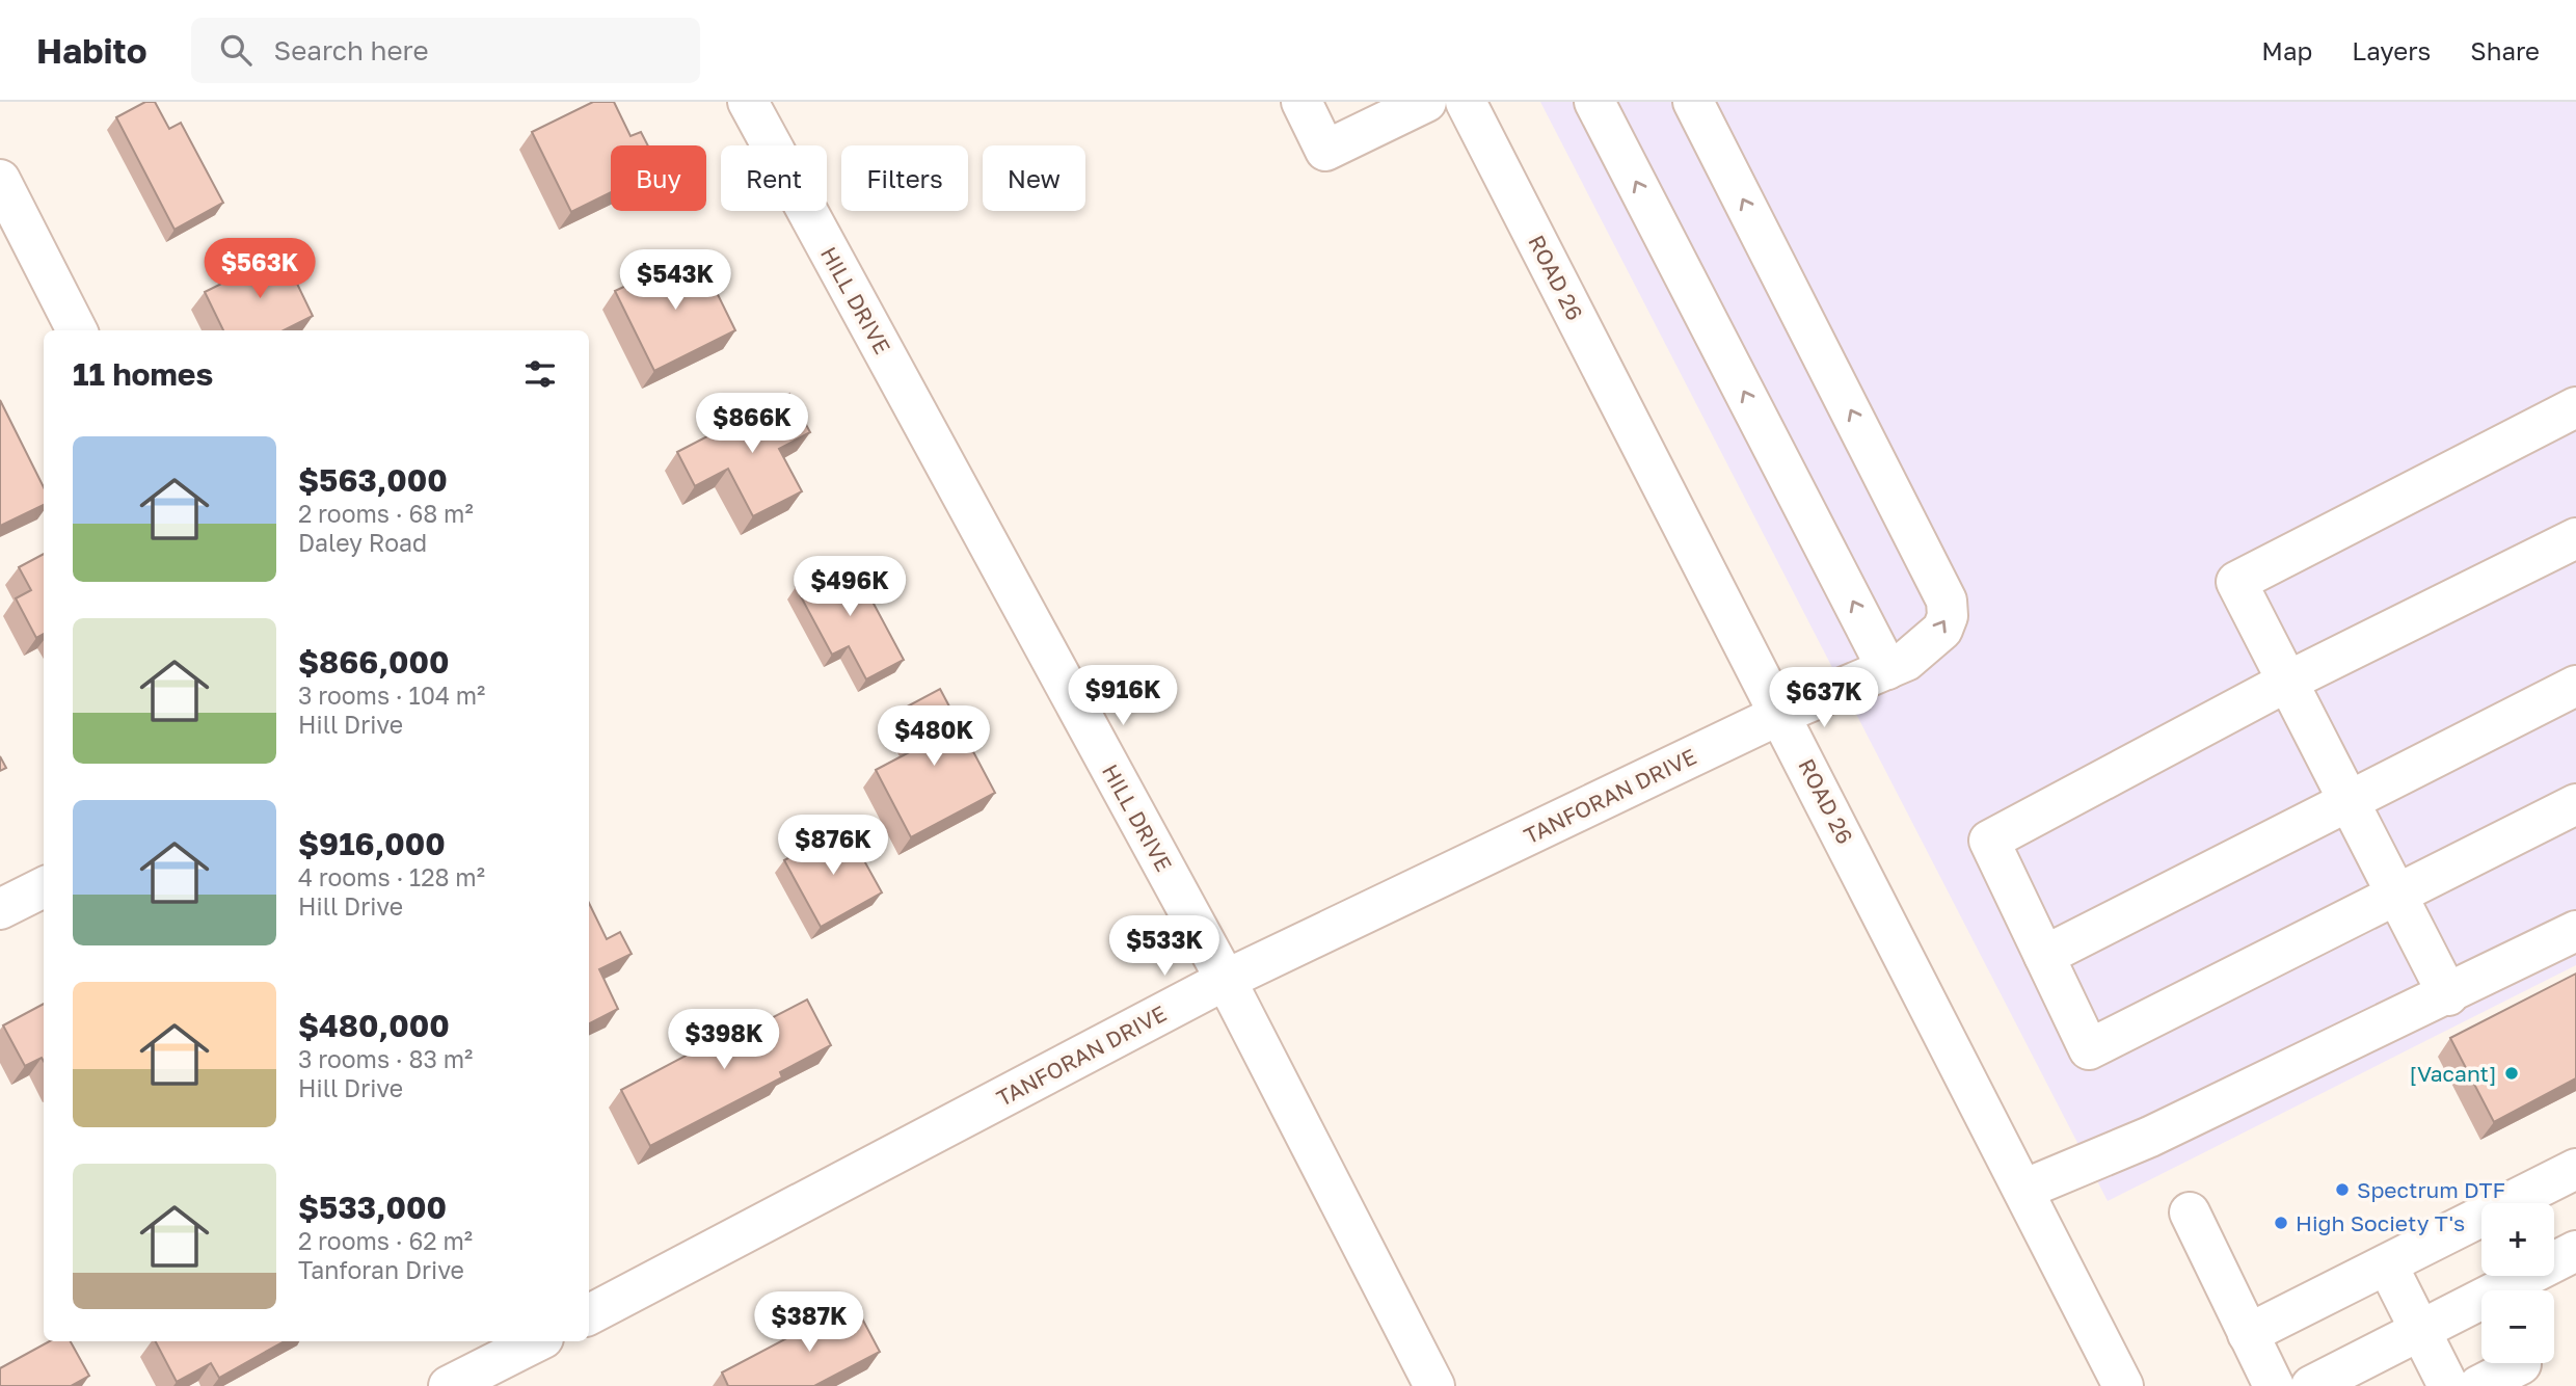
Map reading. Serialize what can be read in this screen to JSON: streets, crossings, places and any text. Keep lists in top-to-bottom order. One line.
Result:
{"streets":{"street":["ROAD 26","HILL DRIVE","TANFORAN DRIVE"]},"crossings":[["ROAD 26","TANFORAN DRIVE"],["HILL DRIVE","TANFORAN DRIVE"]],"places":["[Vacant]","Spectrum DTF","High Society T's"],"page":{"header":"Habito","search":"Search here","nav":["Map","Layers","Share"],"chip":["Buy","Rent","Filters","New"],"price":["$563K","$543K","$866K","$496K","$916K","$637K","$480K","$876K","$533K","$398K","$387K"],"heading":"11 homes","list":[{"name":"$563,000","note":"2 rooms · 68 m² · Daley Road"},{"name":"$866,000","note":"3 rooms · 104 m² · Hill Drive"},{"name":"$916,000","note":"4 rooms · 128 m² · Hill Drive"},{"name":"$480,000","note":"3 rooms · 83 m² · Hill Drive"},{"name":"$533,000","note":"2 rooms · 62 m² · Tanforan Drive"}],"map_buttons":["+","−"]}}
